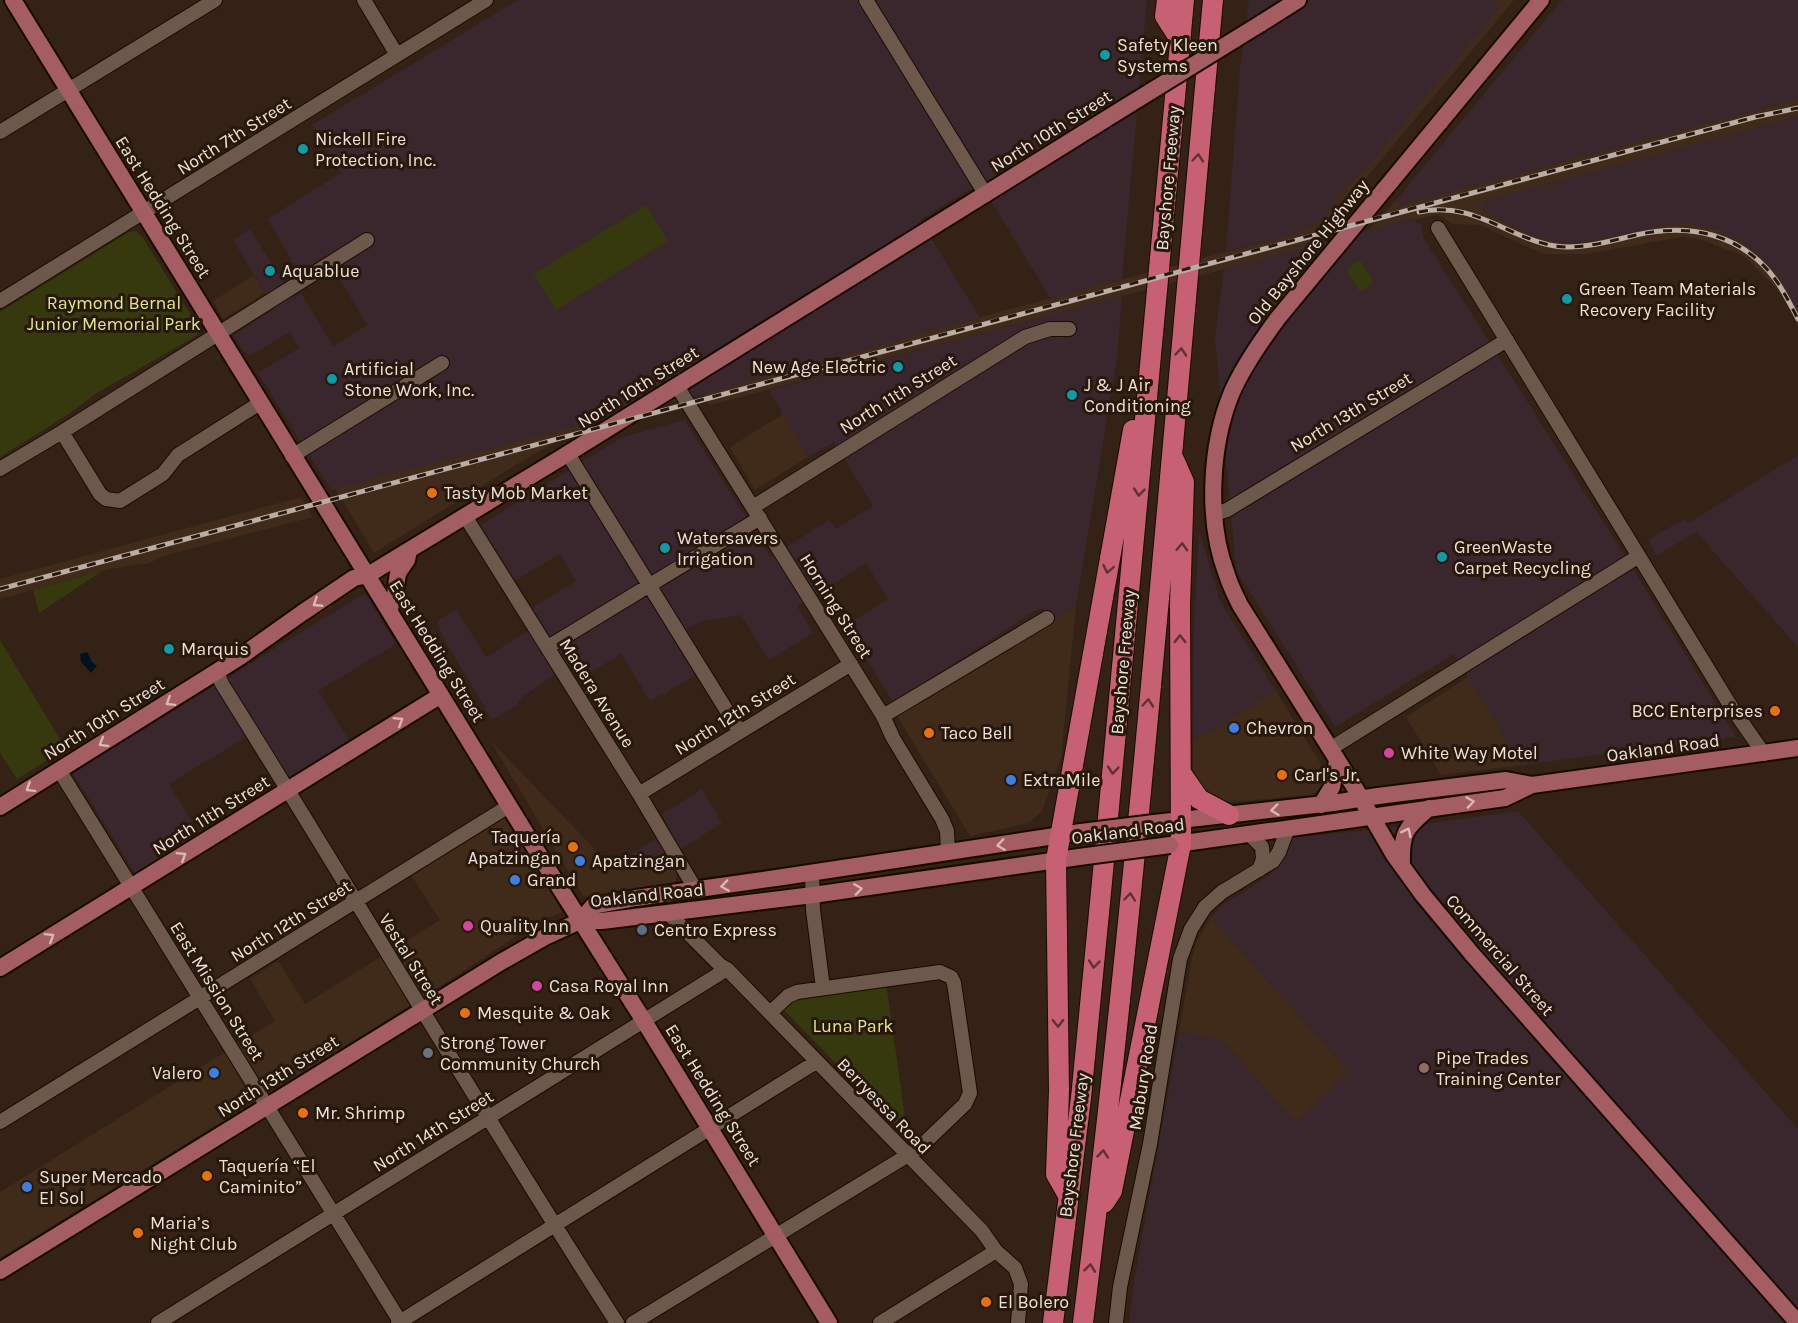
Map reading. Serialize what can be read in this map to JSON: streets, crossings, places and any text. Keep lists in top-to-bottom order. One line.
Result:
{"streets":{"highway":["Bayshore Freeway"],"main road":["North 10th Street","East Hedding Street","Old Bayshore Highway","North 11th Street","North 13th Street","Oakland Road","Commercial Street"],"street":["North 7th Street","Horning Street","Madera Avenue","North 12th Street","Vestal Street","East Mission Street","Mabury Road","Berryessa Road","North 14th Street"]},"crossings":[["North 10th Street","East Hedding Street"],["North 10th Street","Horning Street"],["North 10th Street","Madera Avenue"],["North 10th Street","Vestal Street"],["North 10th Street","East Mission Street"],["North 7th Street","East Hedding Street"],["East Hedding Street","North 11th Street"],["East Hedding Street","North 13th Street"],["East Hedding Street","North 12th Street"],["East Hedding Street","Oakland Road"],["East Hedding Street","North 14th Street"],["Old Bayshore Highway","North 13th Street"],["Old Bayshore Highway","Commercial Street"],["North 11th Street","Horning Street"],["North 11th Street","Madera Avenue"],["North 11th Street","Vestal Street"],["North 11th Street","East Mission Street"],["North 13th Street","Oakland Road"],["North 13th Street","Vestal Street"],["North 13th Street","East Mission Street"],["Horning Street","North 12th Street"],["Horning Street","Oakland Road"],["Madera Avenue","North 12th Street"],["Madera Avenue","Oakland Road"],["North 12th Street","Vestal Street"],["North 12th Street","East Mission Street"],["Oakland Road","Commercial Street"],["Oakland Road","Mabury Road"],["Oakland Road","Berryessa Road"],["Vestal Street","North 14th Street"],["East Mission Street","North 14th Street"],["Berryessa Road","North 14th Street"]],"one_way":["North 11th Street"],"parks":["Raymond Bernal Junior Memorial Park","Luna Park"],"places":["Safety Kleen Systems","Nickell Fire Protection, Inc.","Aquablue","Green Team Materials Recovery Facility","New Age Electric","Artificial Stone Work, Inc.","J & J Air Conditioning","Tasty Mob Market","Watersavers Irrigation","GreenWaste Carpet Recycling","Marquis","BCC Enterprises","Chevron","Taco Bell","White Way Motel","Carl's Jr.","ExtraMile","Taquería Apatzingan","Apatzingan","Grand","Quality Inn","Centro Express","Casa Royal Inn","Mesquite & Oak","Strong Tower Community Church","Pipe Trades Training Center","Valero","Mr. Shrimp","Taquería “El Caminito”","Super Mercado El Sol","Maria’s Night Club","El Bolero"]}
